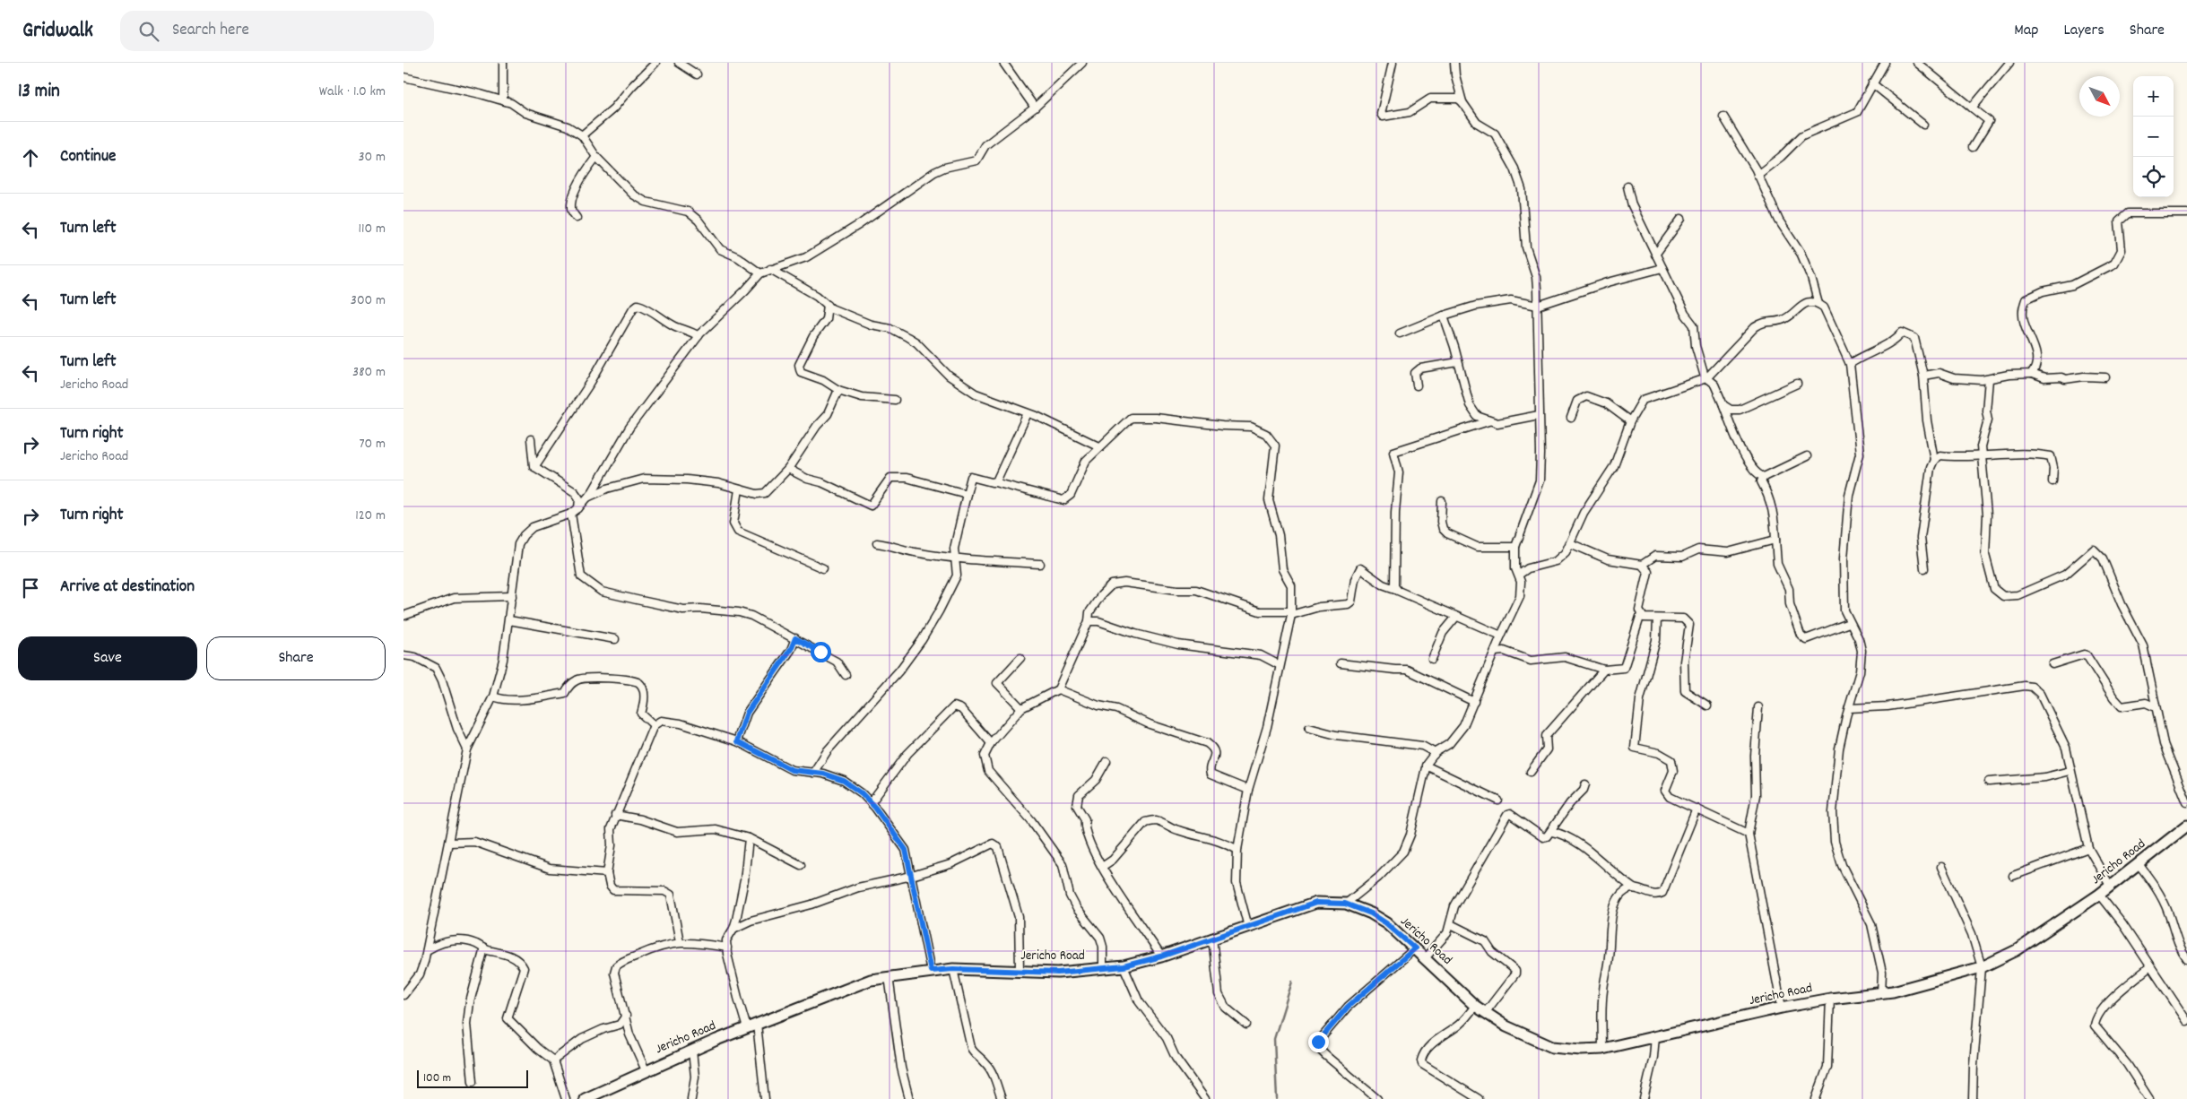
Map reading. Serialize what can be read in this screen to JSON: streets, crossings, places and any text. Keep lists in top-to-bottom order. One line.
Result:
{"streets":{"street":["Jericho Road"]},"scale_bar":"100 m","north":"bottom right","page":{"header":"Gridwalk","search":"Search here","nav":["Map","Layers","Share"],"heading":["13 min","Walk · 1.0 km"],"map_buttons":["+","−"],"list":[["Continue","30 m"],["Turn left","110 m"],["Turn left","300 m"],["Turn left","Jericho Road","380 m"],["Turn right","Jericho Road","70 m"],["Turn right","120 m"],"Arrive at destination"],"buttons":["Save","Share"],"scale":"100 m"}}
